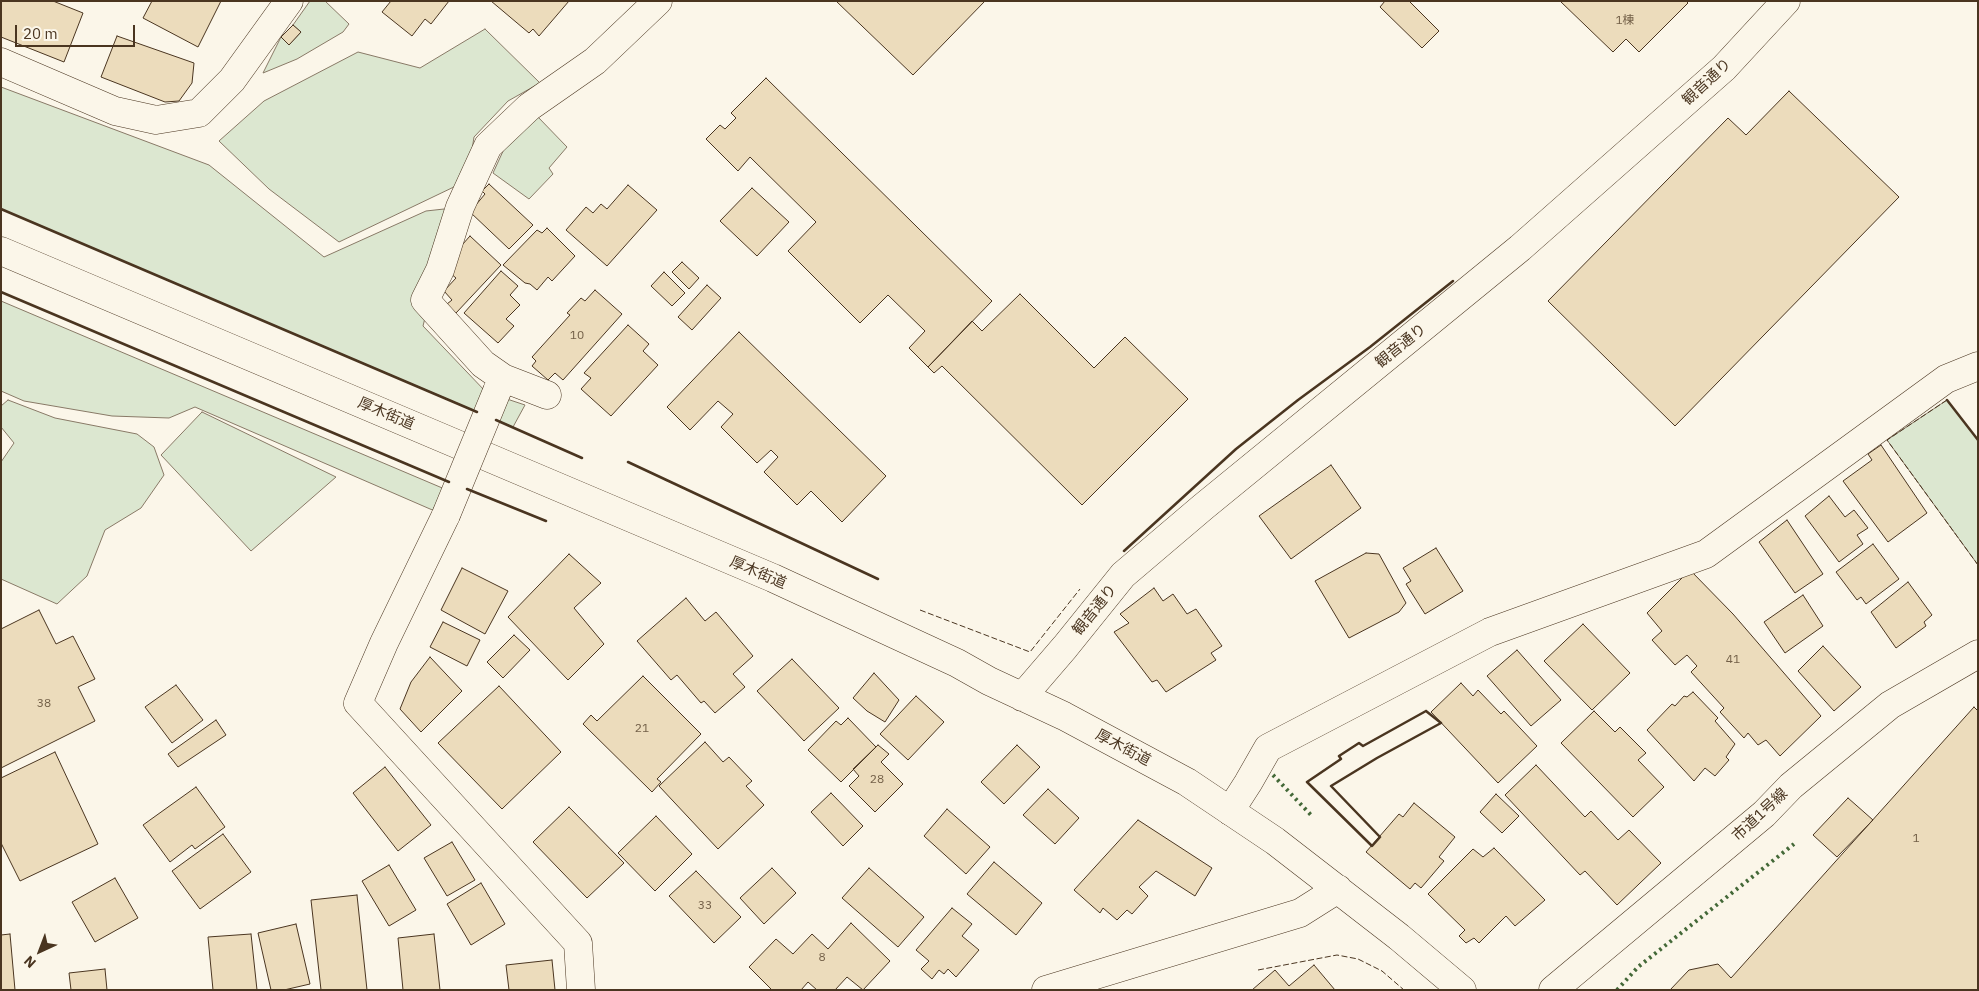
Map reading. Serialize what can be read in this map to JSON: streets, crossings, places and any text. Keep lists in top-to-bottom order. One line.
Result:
{"streets":{"street":["観音通り","厚木街道","市道1号線"]},"crossings":[["観音通り","厚木街道"]],"house_numbers":["1棟","10","41","38","21","28","1","33","8"],"scale_bar":"20 m","north":"bottom left"}
